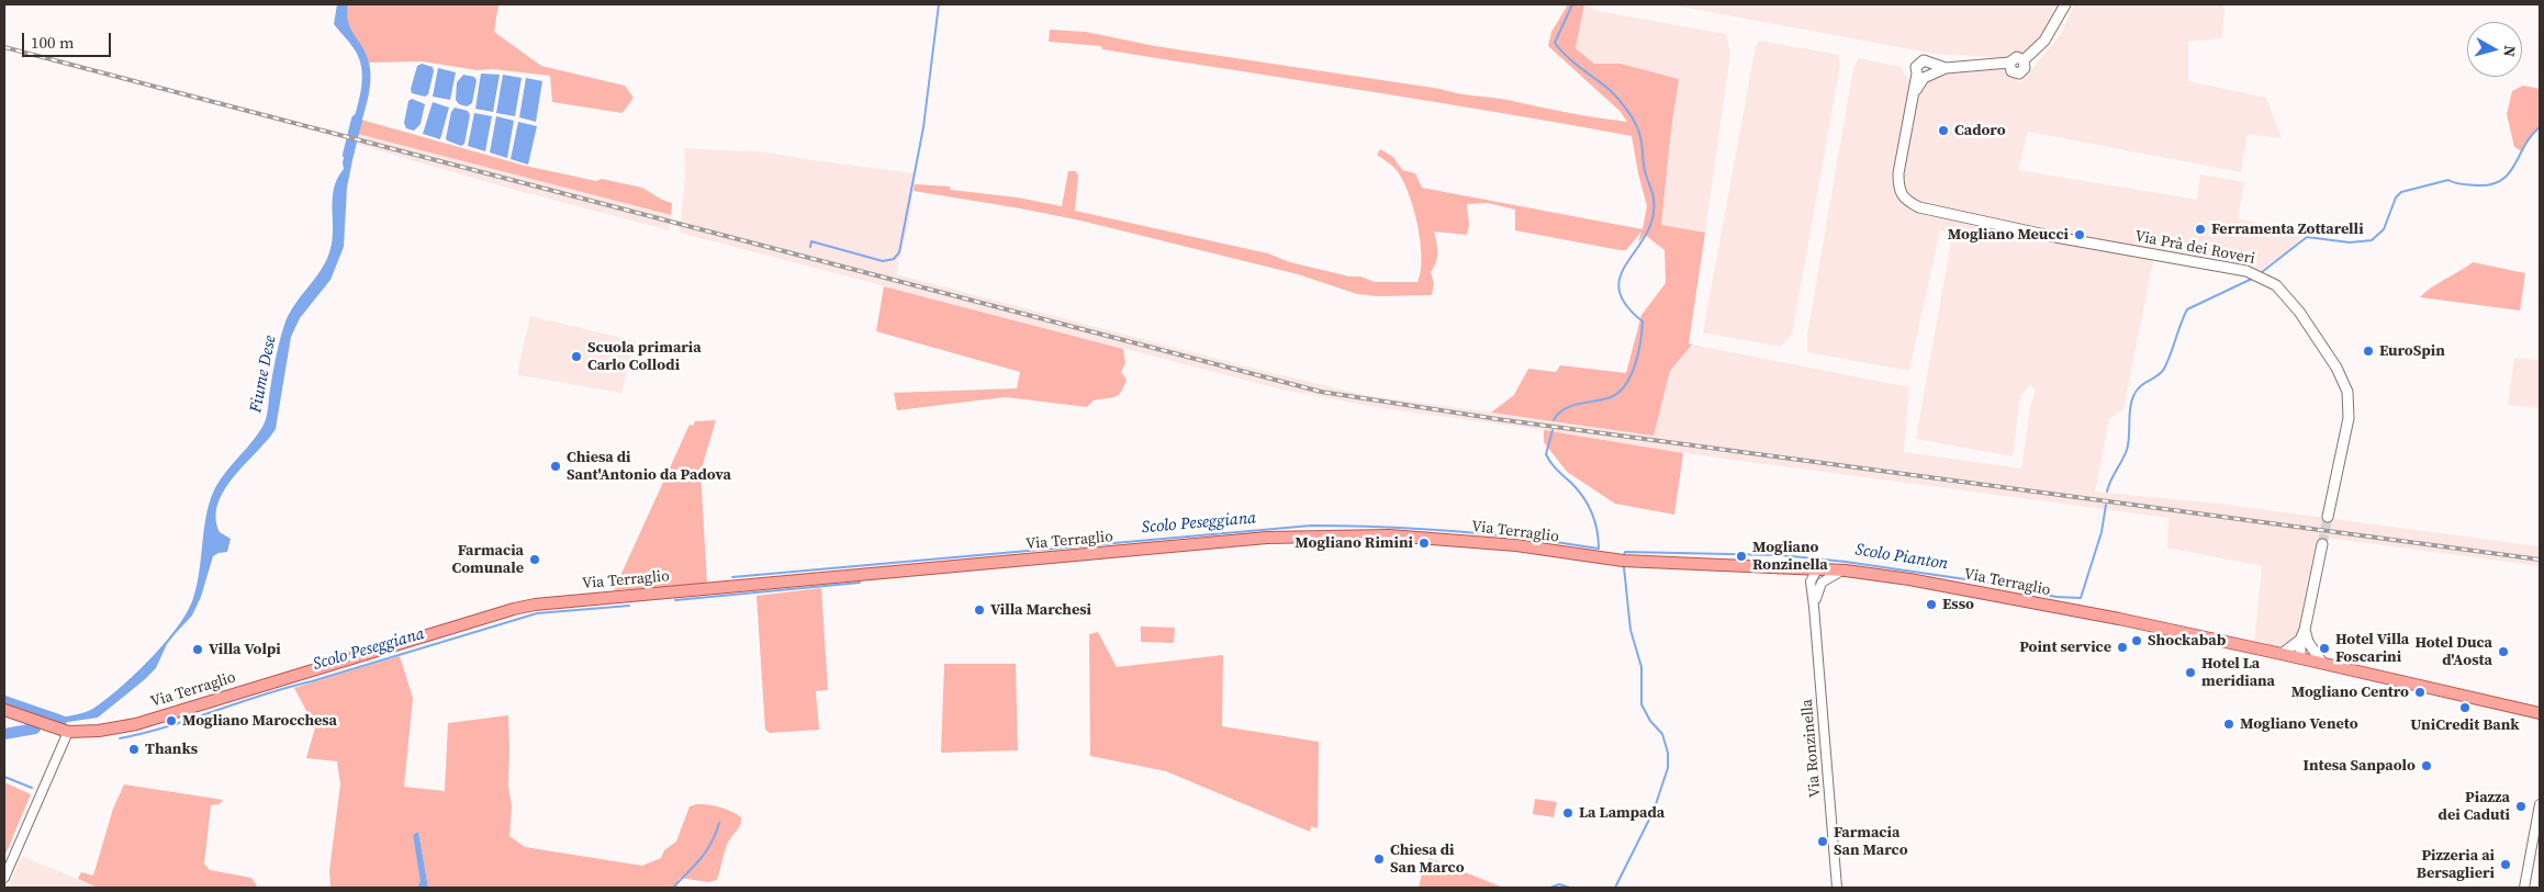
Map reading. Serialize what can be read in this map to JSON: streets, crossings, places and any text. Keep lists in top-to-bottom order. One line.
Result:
{"streets":{"main road":["Via Prà dei Roveri","Via Terraglio"],"street":["Via Ronzinella"]},"crossings":[["Via Terraglio","Via Ronzinella"]],"water":["Fiume Dese","Scolo Peseggiana","Scolo Pianton"],"places":["Cadoro","Ferramenta Zottarelli","Mogliano Meucci","EuroSpin","Scuola primaria Carlo Collodi","Chiesa di Sant'Antonio da Padova","Mogliano Rimini","Mogliano Ronzinella","Farmacia Comunale","Esso","Villa Marchesi","Shockabab","Point service","Hotel Villa Foscarini","Villa Volpi","Hotel Duca d'Aosta","Hotel La meridiana","Mogliano Centro","UniCredit Bank","Mogliano Marocchesa","Mogliano Veneto","Thanks","Intesa Sanpaolo","Piazza dei Caduti","La Lampada","Farmacia San Marco","Chiesa di San Marco","Pizzeria ai Bersaglieri"],"scale_bar":"100 m","north":"right"}
